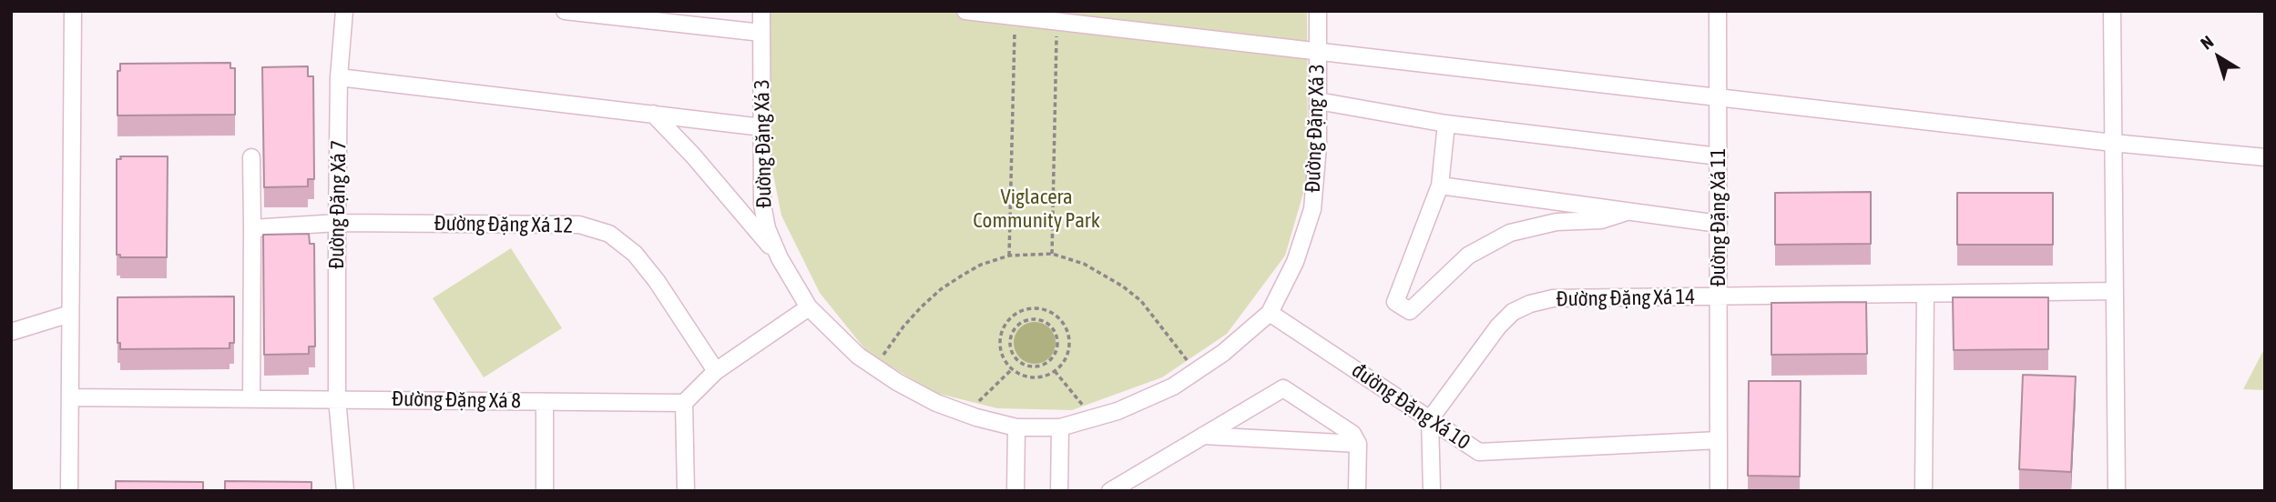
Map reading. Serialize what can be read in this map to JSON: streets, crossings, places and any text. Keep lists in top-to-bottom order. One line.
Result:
{"streets":{"street":["Đường Đặng Xá 3","Đường Đặng Xá 7","Đường Đặng Xá 11","Đường Đặng Xá 12","Đường Đặng Xá 14","Đường Đặng Xá 8","đường Đặng Xá 10"]},"crossings":[["Đường Đặng Xá 3","đường Đặng Xá 10"],["Đường Đặng Xá 7","Đường Đặng Xá 12"],["Đường Đặng Xá 7","Đường Đặng Xá 8"],["Đường Đặng Xá 11","Đường Đặng Xá 14"],["Đường Đặng Xá 11","đường Đặng Xá 10"],["Đường Đặng Xá 14","đường Đặng Xá 10"]],"parks":["Viglacera Community Park"],"north":"top left"}
